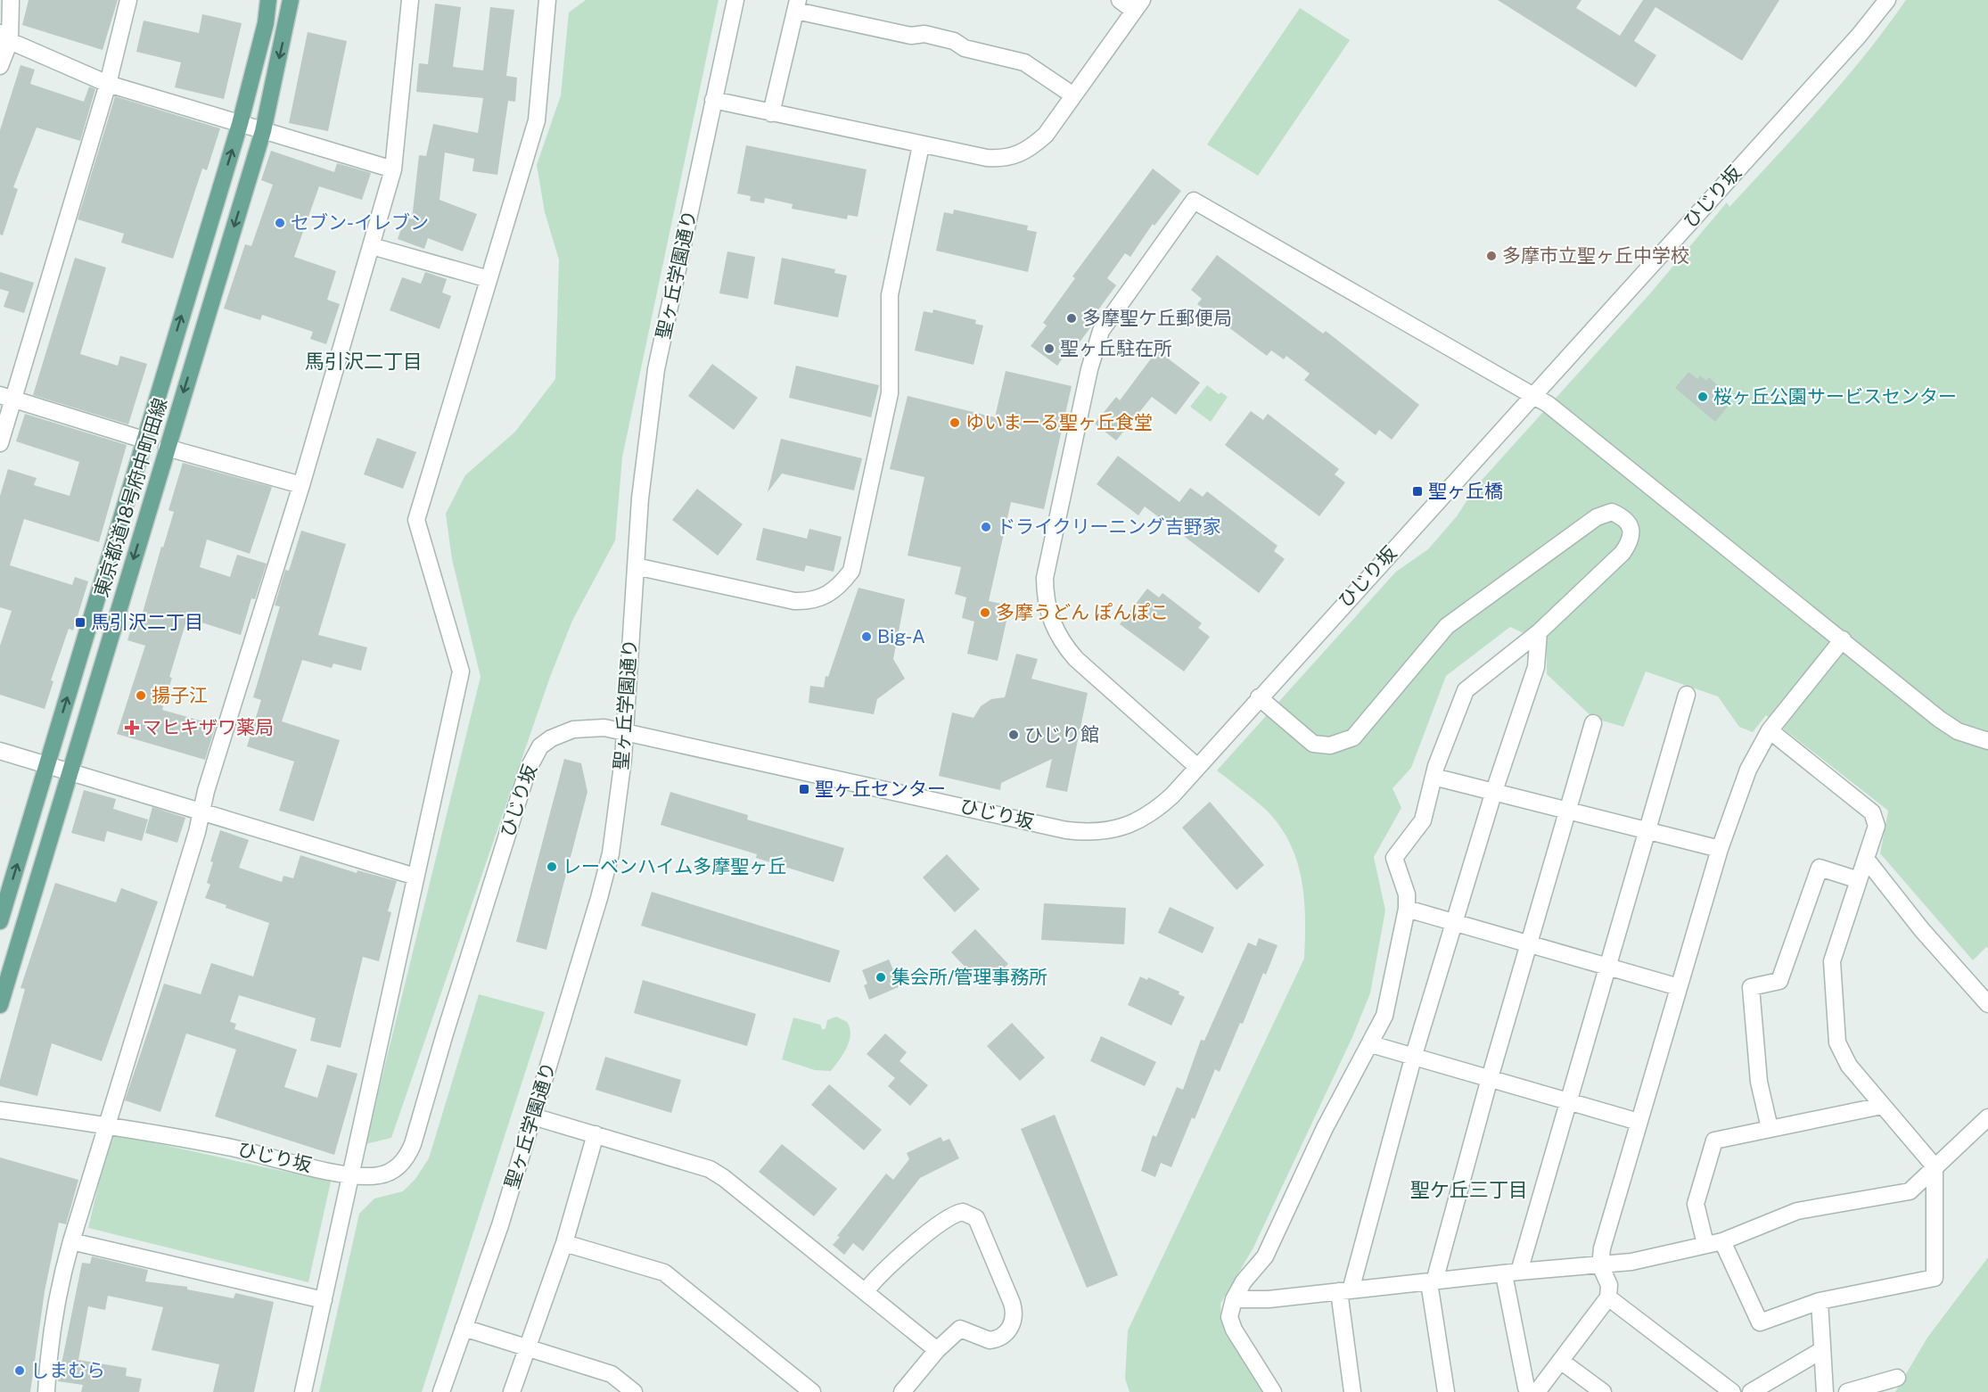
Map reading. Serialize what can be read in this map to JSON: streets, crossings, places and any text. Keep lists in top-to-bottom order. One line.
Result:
{"streets":{"main road":["東京都道18号府中町田線"],"street":["ひじり坂","聖ヶ丘学園通り"]},"crossings":[["ひじり坂","聖ヶ丘学園通り"]],"districts":["馬引沢二丁目","聖ケ丘三丁目"],"places":{"other":["セブン-イレブン","多摩市立聖ヶ丘中学校","多摩聖ケ丘郵便局","聖ヶ丘駐在所","桜ヶ丘公園サービスセンター","ゆいまーる聖ヶ丘食堂","ドライクリーニング吉野家","多摩うどん ぽんぽこ","Big-A","揚子江","ひじり館","レーベンハイム多摩聖ヶ丘","集会所/管理事務所","しまむら"],"transit":["聖ヶ丘橋","馬引沢二丁目","聖ヶ丘センター"],"health":["マヒキザワ薬局"]}}
